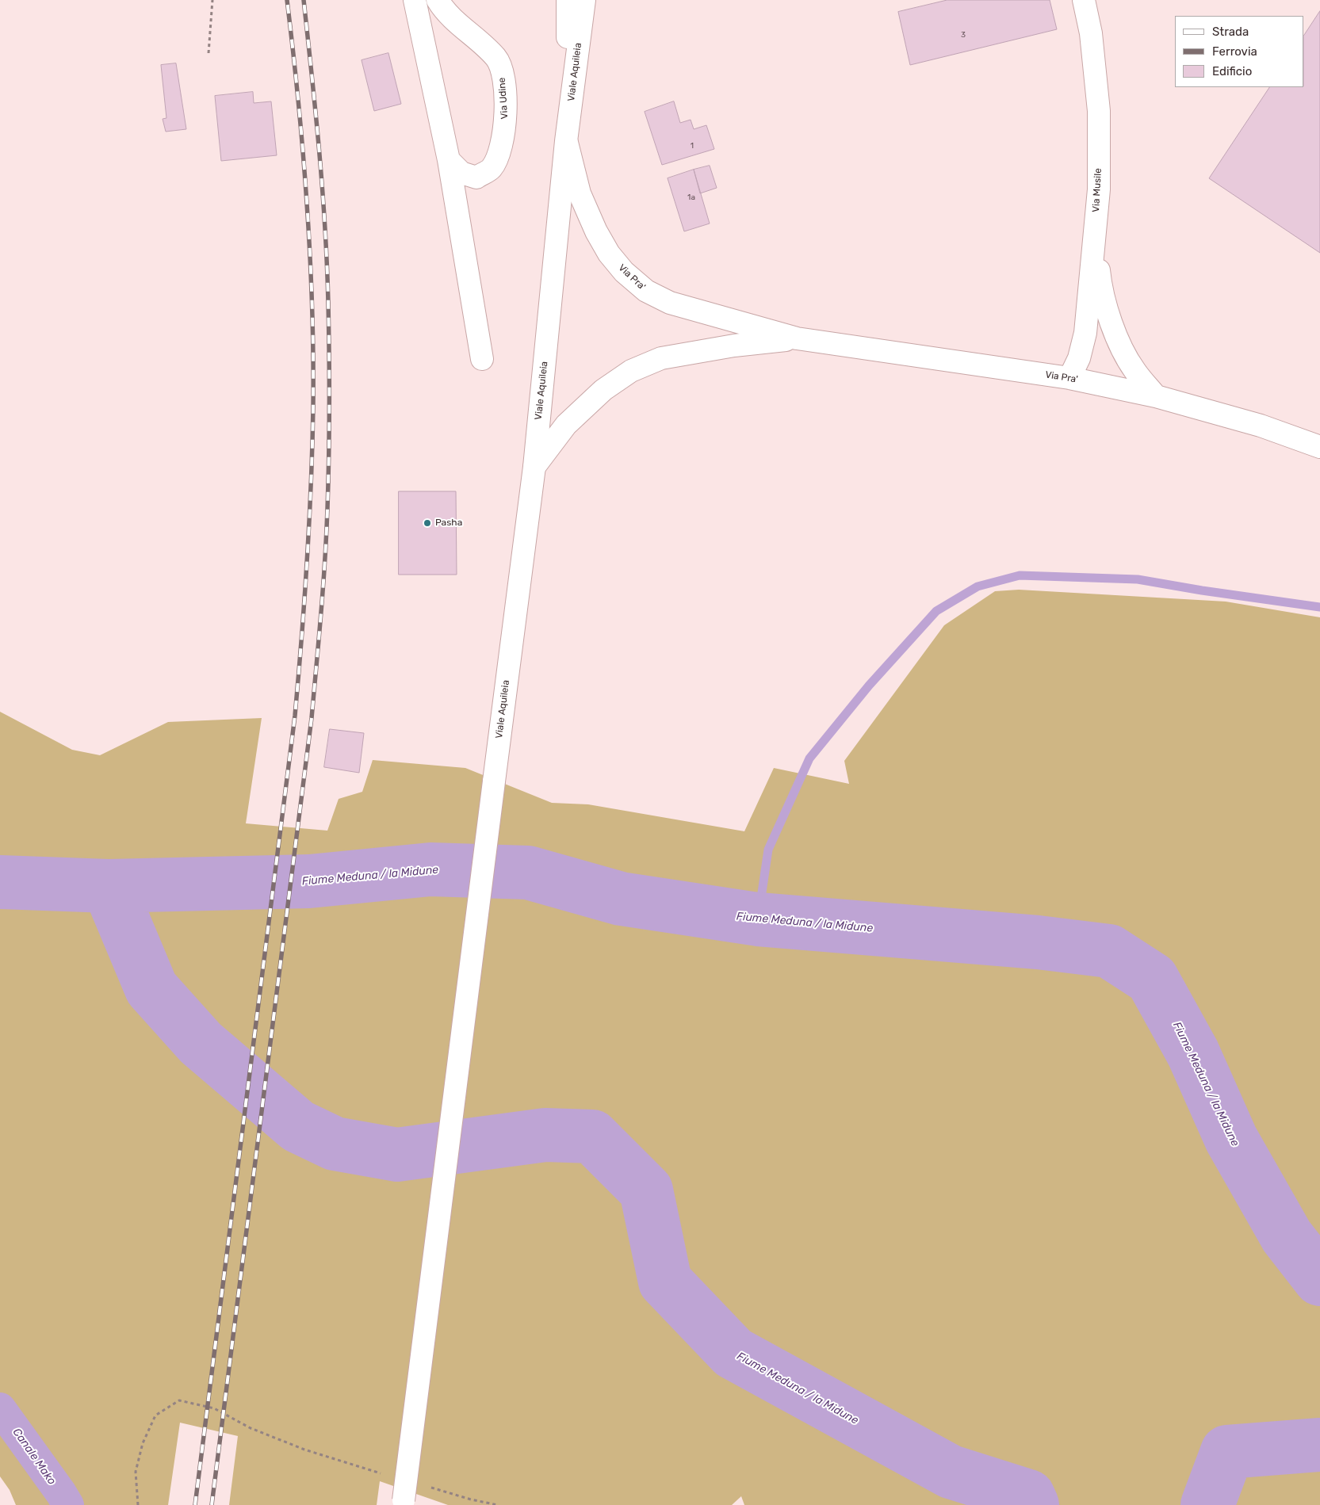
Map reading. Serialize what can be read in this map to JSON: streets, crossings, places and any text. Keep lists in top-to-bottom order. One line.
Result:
{"streets":{"street":["Viale Aquileia","Via Udine","Via Musile","Via Pra'"]},"crossings":[["Viale Aquileia","Via Pra'"],["Via Musile","Via Pra'"]],"water":["Fiume Meduna / la Midune","Canale Mako"],"places":["Pasha"],"house_numbers":["3","1","1a"],"legend":["Strada","Ferrovia","Edificio"]}
